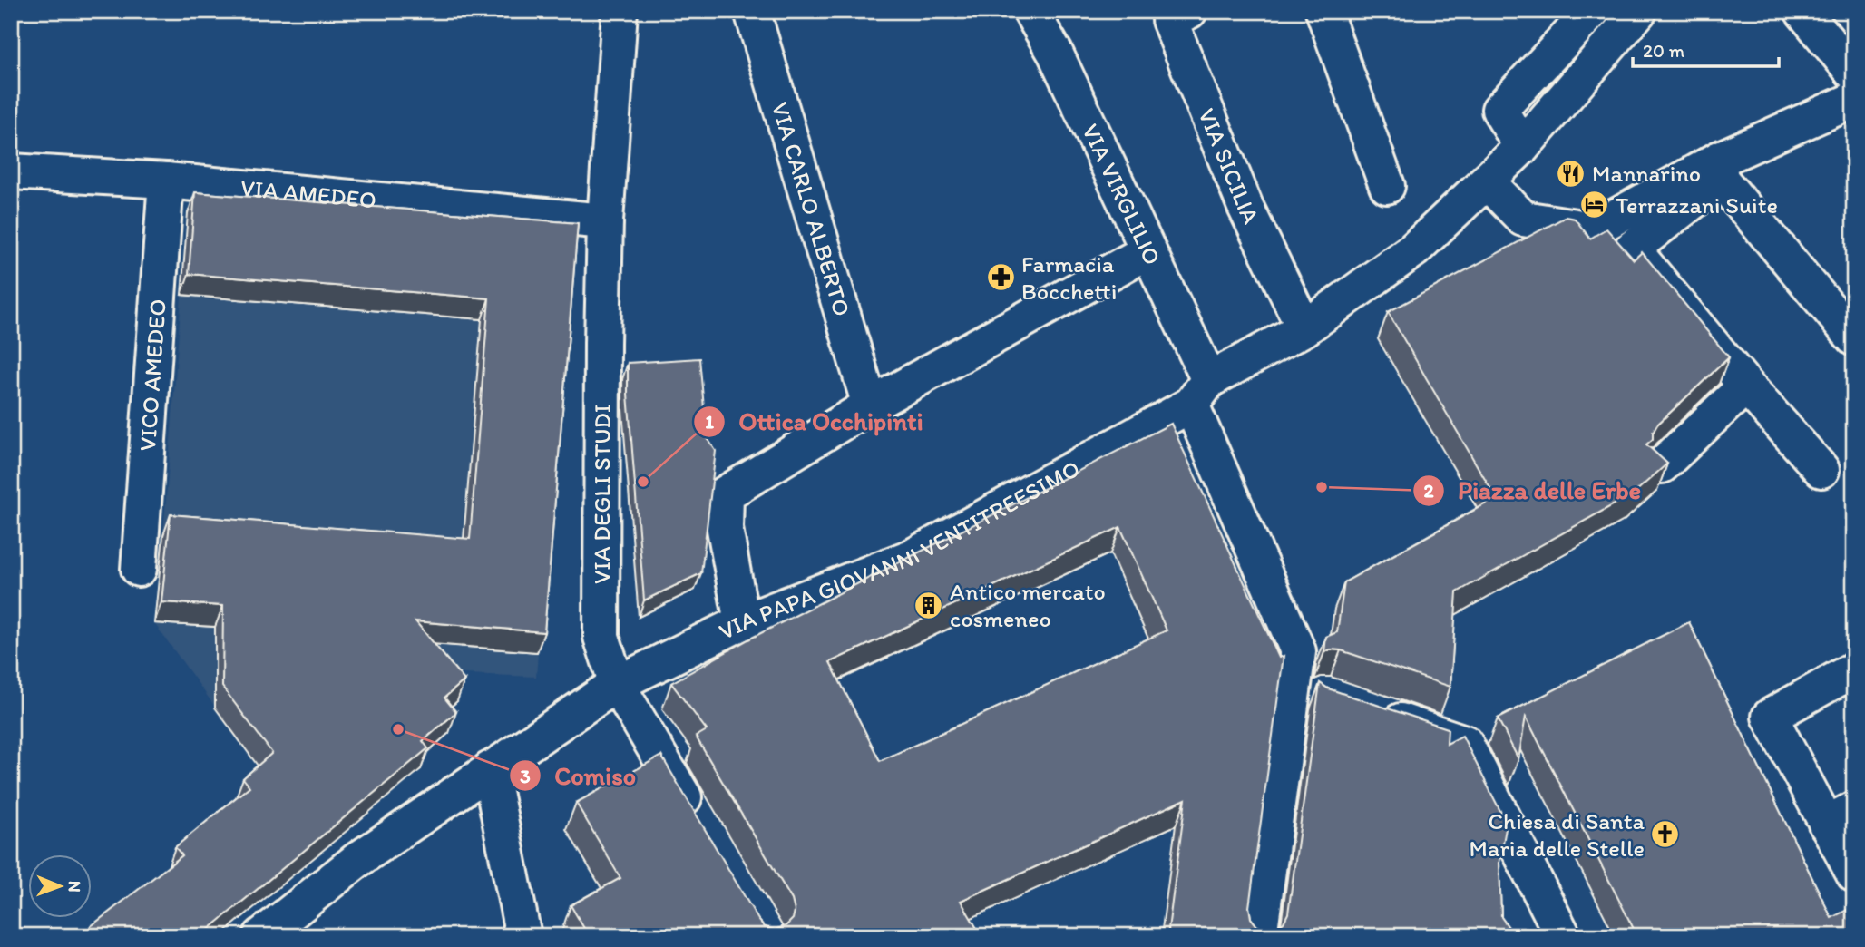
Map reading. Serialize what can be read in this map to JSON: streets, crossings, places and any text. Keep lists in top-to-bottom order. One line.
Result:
{"streets":{"street":["VIA SICILIA","VIA AMEDEO","VIA VIRGLILIO","VIA CARLO ALBERTO","VICO AMEDEO","VIA DEGLI STUDI","VIA PAPA GIOVANNI VENTITREESIMO"]},"crossings":[["VIA SICILIA","VIA PAPA GIOVANNI VENTITREESIMO"],["VIA AMEDEO","VICO AMEDEO"],["VIA AMEDEO","VIA DEGLI STUDI"],["VIA VIRGLILIO","VIA PAPA GIOVANNI VENTITREESIMO"],["VIA DEGLI STUDI","VIA PAPA GIOVANNI VENTITREESIMO"]],"places":{"restaurant":["Mannarino"],"hotel":["Terrazzani Suite"],"pharmacy":["Farmacia Bocchetti"],"other":["Ottica Occhipinti","Piazza delle Erbe","Comiso"],"building":["Antico mercato cosmeneo"],"church":["Chiesa di Santa Maria delle Stelle"]},"scale_bar":"20 m","north":"right"}
